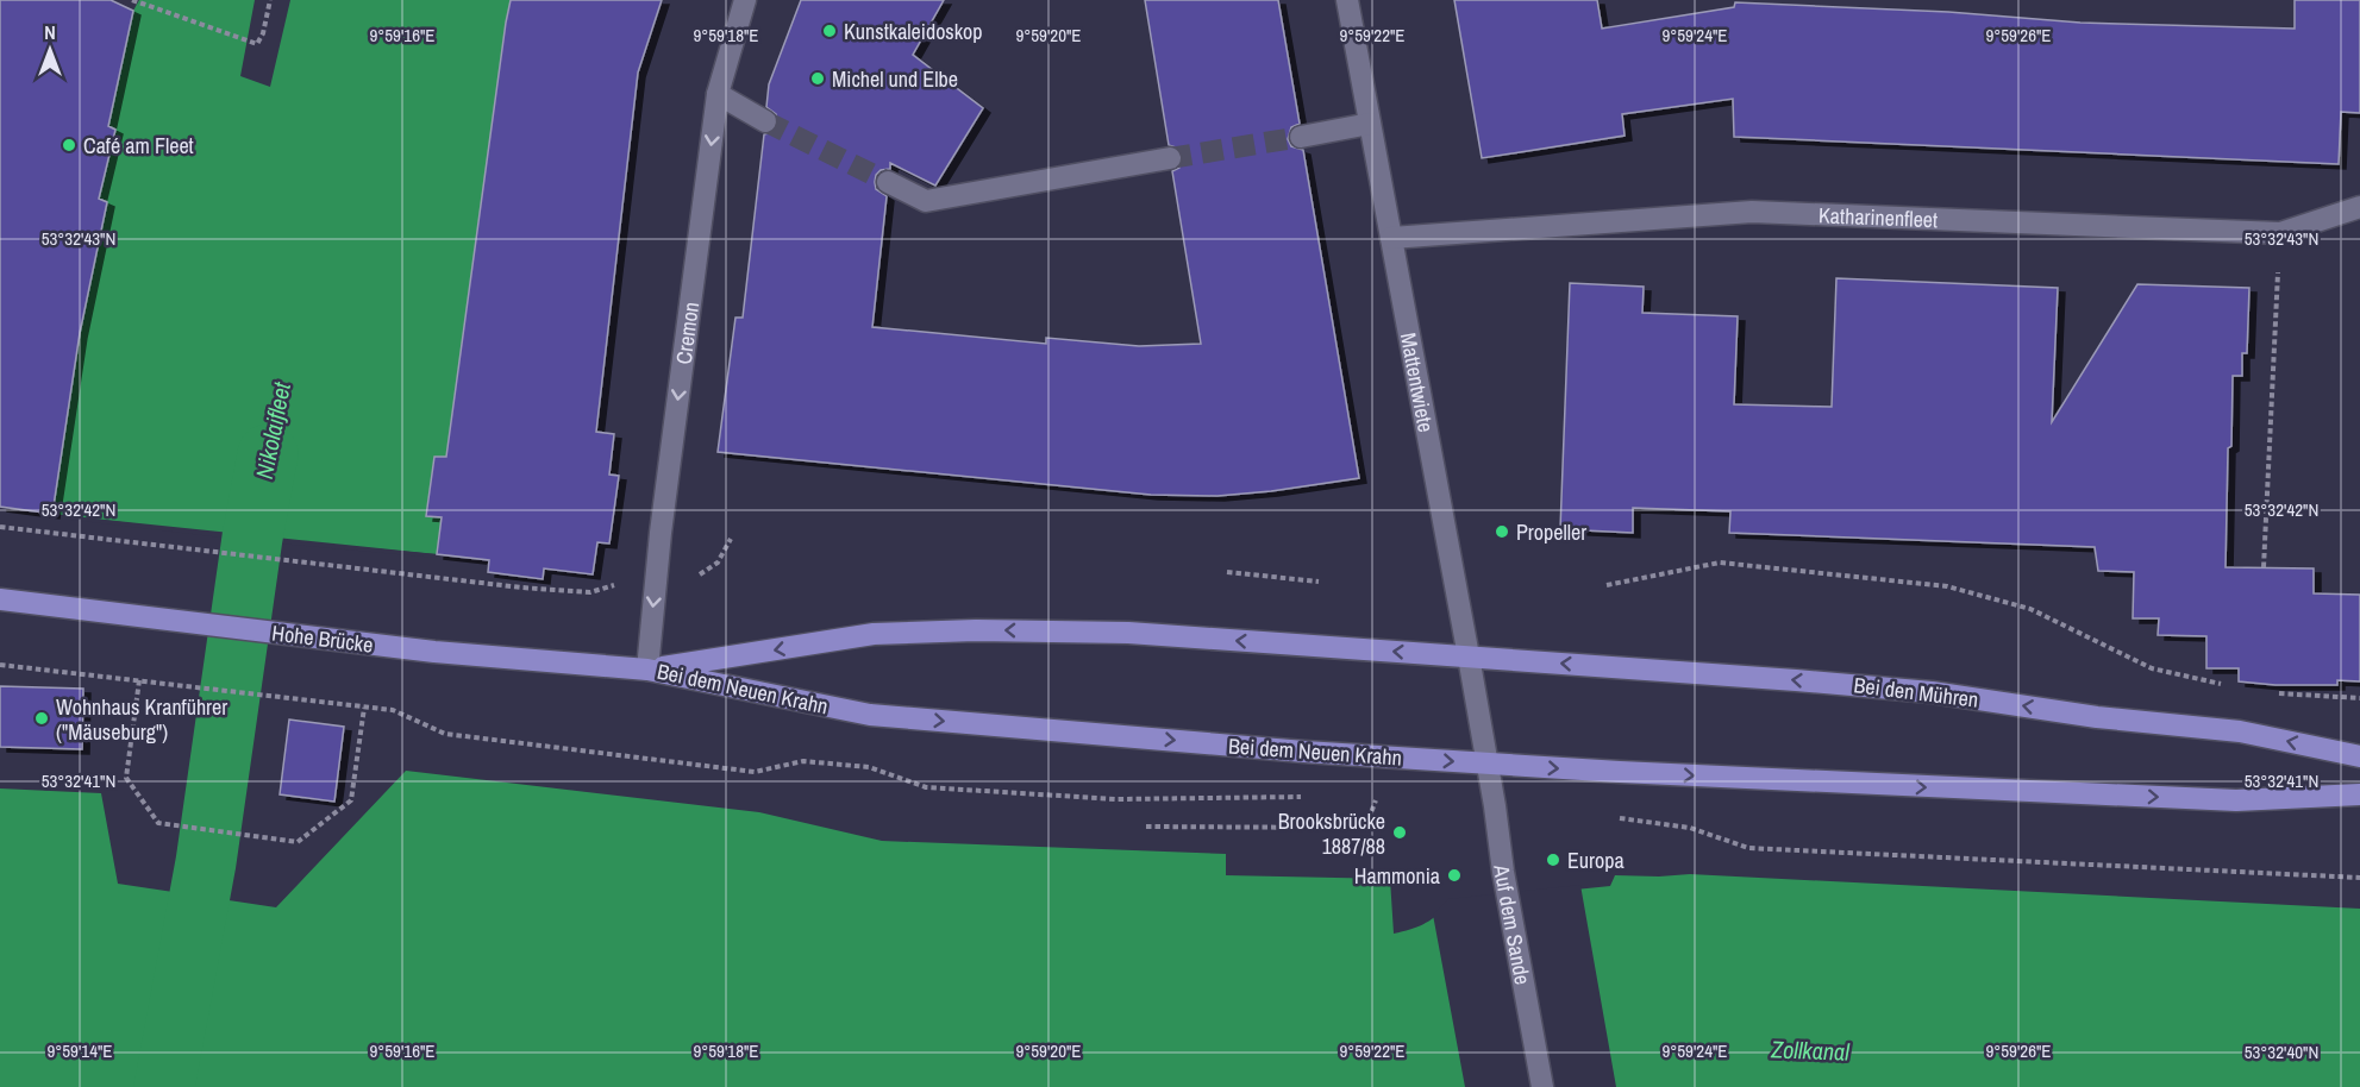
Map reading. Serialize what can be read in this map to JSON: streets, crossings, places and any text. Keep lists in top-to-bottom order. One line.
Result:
{"streets":{"main road":["Hohe Brücke","Bei dem Neuen Krahn","Bei den Mühren"],"street":["Katharinenfleet","Cremon","Mattentwiete","Auf dem Sande"]},"crossings":[["Katharinenfleet","Mattentwiete"],["Cremon","Hohe Brücke"],["Cremon","Bei dem Neuen Krahn"],["Mattentwiete","Bei dem Neuen Krahn"],["Mattentwiete","Bei den Mühren"],["Mattentwiete","Auf dem Sande"],["Hohe Brücke","Bei dem Neuen Krahn"],["Bei dem Neuen Krahn","Bei den Mühren"],["Bei dem Neuen Krahn","Auf dem Sande"]],"one_way":["Cremon"],"water":["Nikolaifleet","Zollkanal"],"places":["Kunstkaleidoskop","Michel und Elbe","Café am Fleet","Propeller","Wohnhaus Kranführer (\"Mäuseburg\")","Brooksbrücke 1887/88","Europa","Hammonia"],"north":"top","coordinates":["9°59'16\"E","9°59'18\"E","9°59'20\"E","9°59'22\"E","9°59'24\"E","9°59'26\"E","53°32'43\"N","53°32'42\"N","53°32'41\"N","9°59'14\"E","53°32'40\"N"]}
